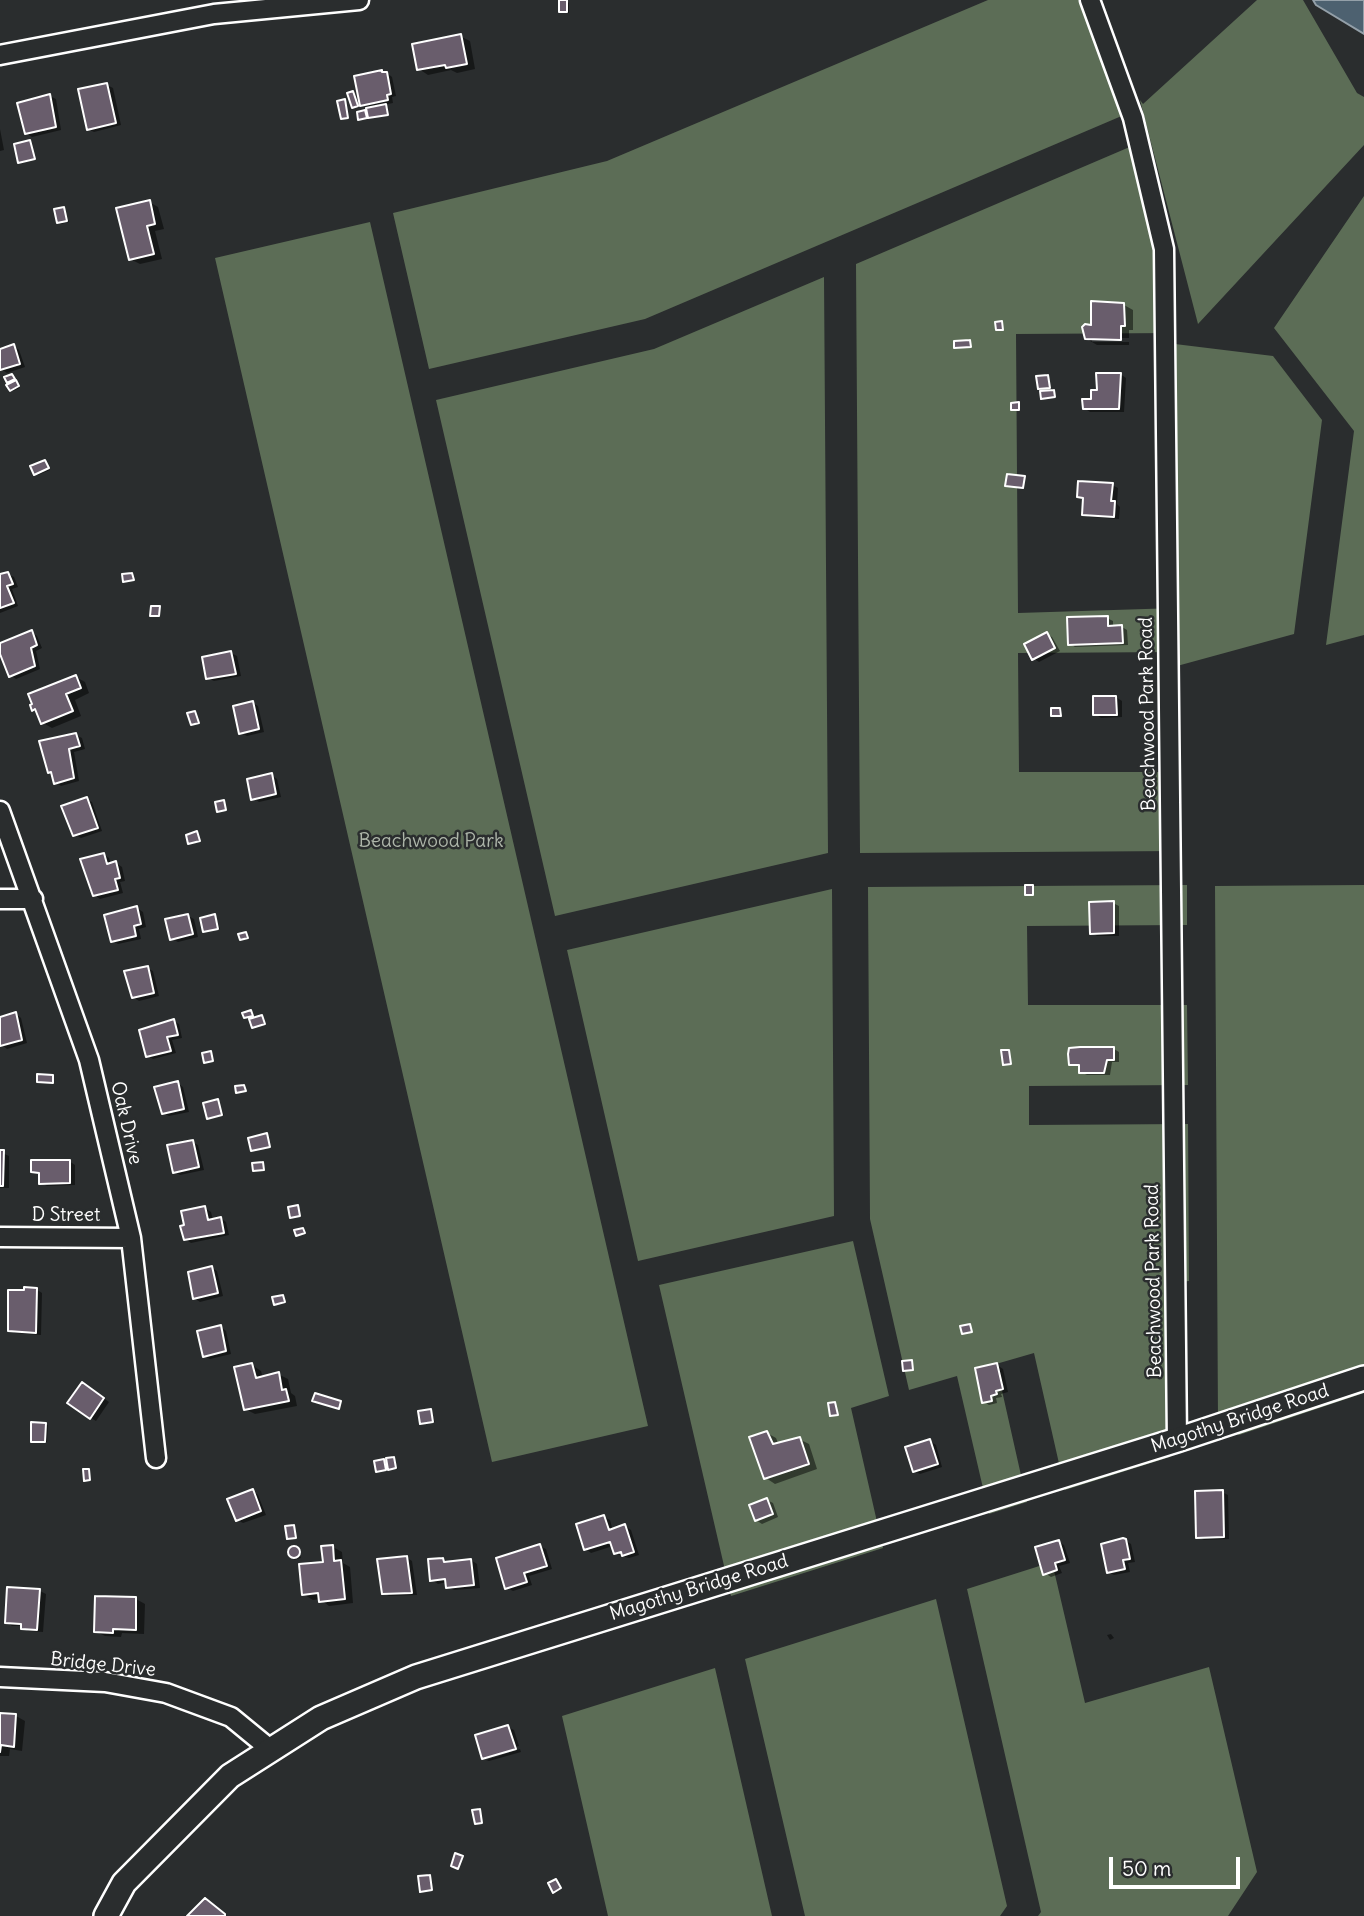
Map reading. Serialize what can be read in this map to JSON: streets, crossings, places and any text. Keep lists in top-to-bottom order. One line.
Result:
{"streets":{"main road":["Magothy Bridge Road"],"street":["Beachwood Park Road","Oak Drive","D Street","Bridge Drive"]},"crossings":[["Beachwood Park Road","Magothy Bridge Road"],["Oak Drive","D Street"],["Magothy Bridge Road","Bridge Drive"]],"parks":["Beachwood Park"],"scale_bar":"50 m"}
